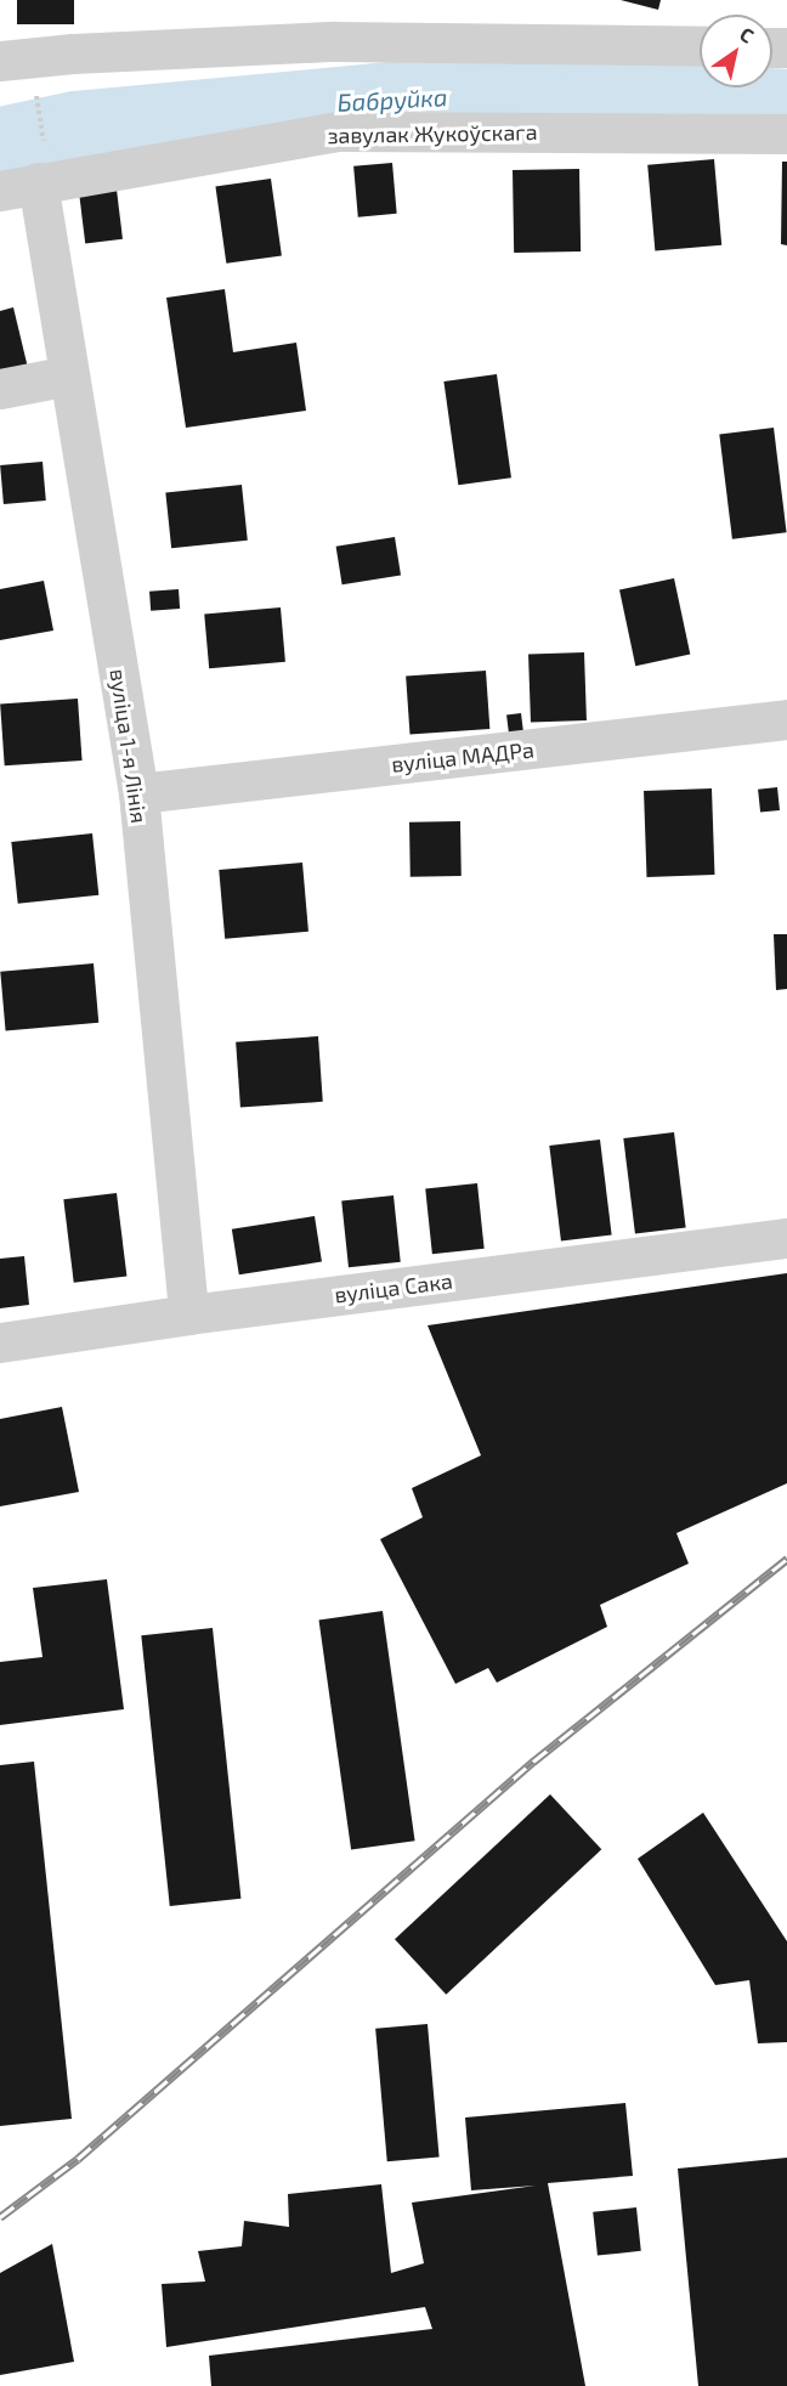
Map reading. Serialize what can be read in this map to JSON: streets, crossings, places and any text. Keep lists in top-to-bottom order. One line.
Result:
{"streets":{"street":["завулак Жукоўскага","вуліца 1-я Лінія","вуліца МАДРа","вуліца Сака"]},"crossings":[["завулак Жукоўскага","вуліца 1-я Лінія"],["вуліца 1-я Лінія","вуліца МАДРа"],["вуліца 1-я Лінія","вуліца Сака"]],"water":["Бабруйка"],"north":"top right"}
